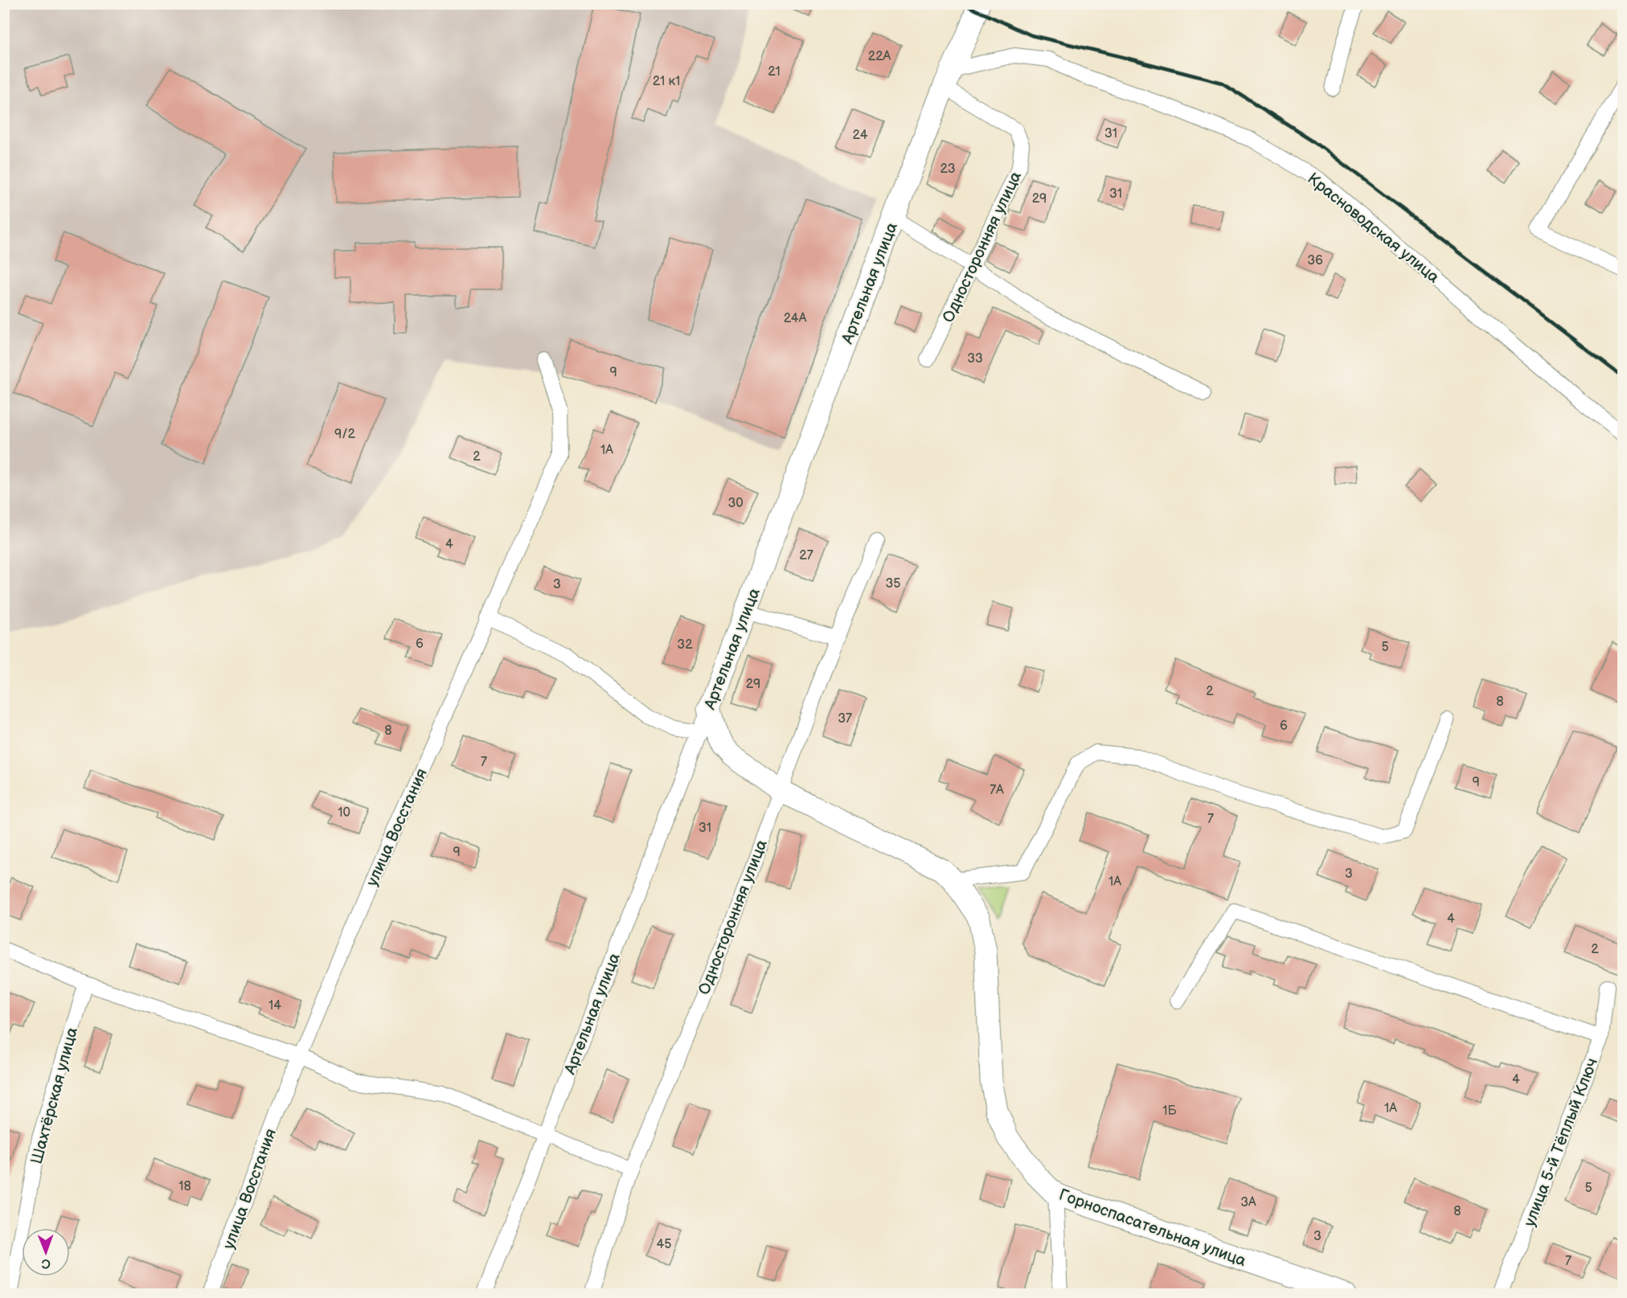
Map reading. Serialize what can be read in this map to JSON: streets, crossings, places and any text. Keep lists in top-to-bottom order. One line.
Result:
{"streets":{"main road":["Артельная улица","Горноспасательная улица"],"street":["Красноводская улица","Односторонняя улица","улица Восстания","Шахтёрская улица","улица 5-й Тёплый Ключ"]},"crossings":[["Красноводская улица","Односторонняя улица"],["Красноводская улица","Артельная улица"],["Односторонняя улица","Артельная улица"],["Односторонняя улица","Горноспасательная улица"],["Артельная улица","Горноспасательная улица"]],"house_numbers":["22А","21","21 к1","31","24","23","31","29","36","24А","33","9","9/2","1А","2","30","4","27","35","3","6","32","5","29","2","8","37","6","8","7","9","7А","10","7","31","9","3","1А","4","2","14","4","1А","1Б","18","5","3А","8","3","45","7"],"north":"bottom"}
